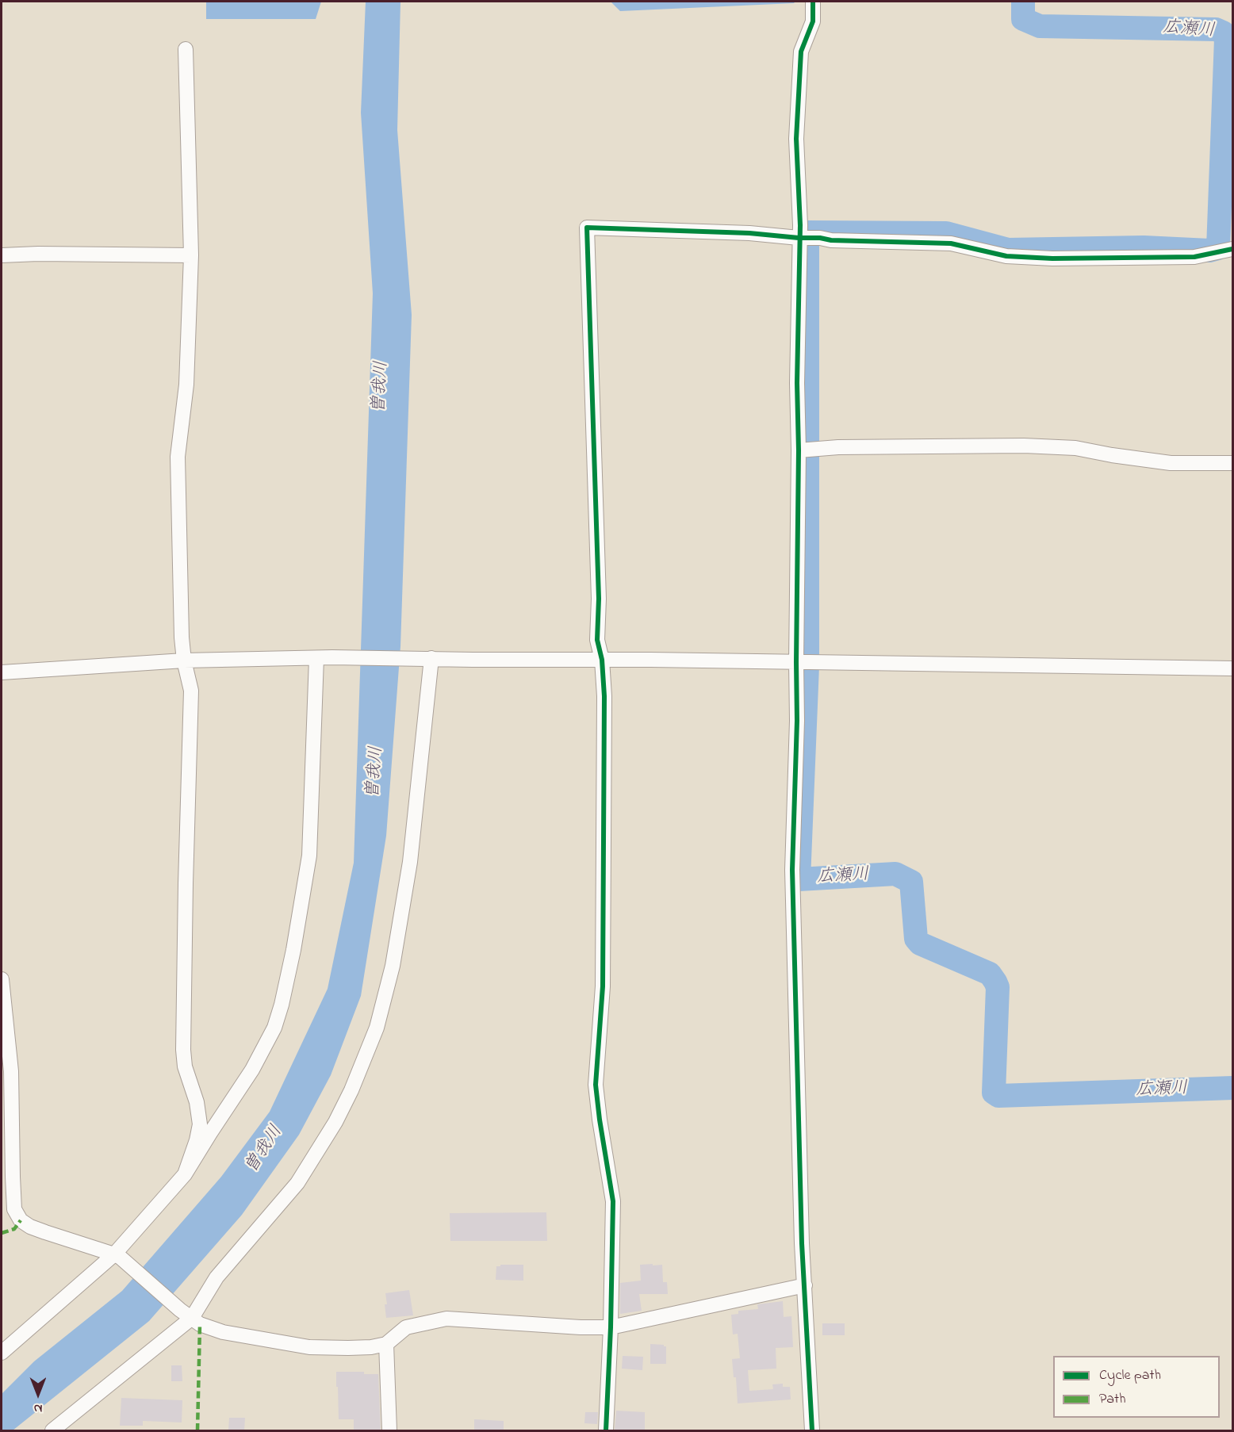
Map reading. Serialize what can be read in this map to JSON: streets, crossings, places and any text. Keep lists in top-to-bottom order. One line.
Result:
{"water":["広瀬川","曽我川"],"legend":["Cycle path","Path"],"north":"bottom"}
